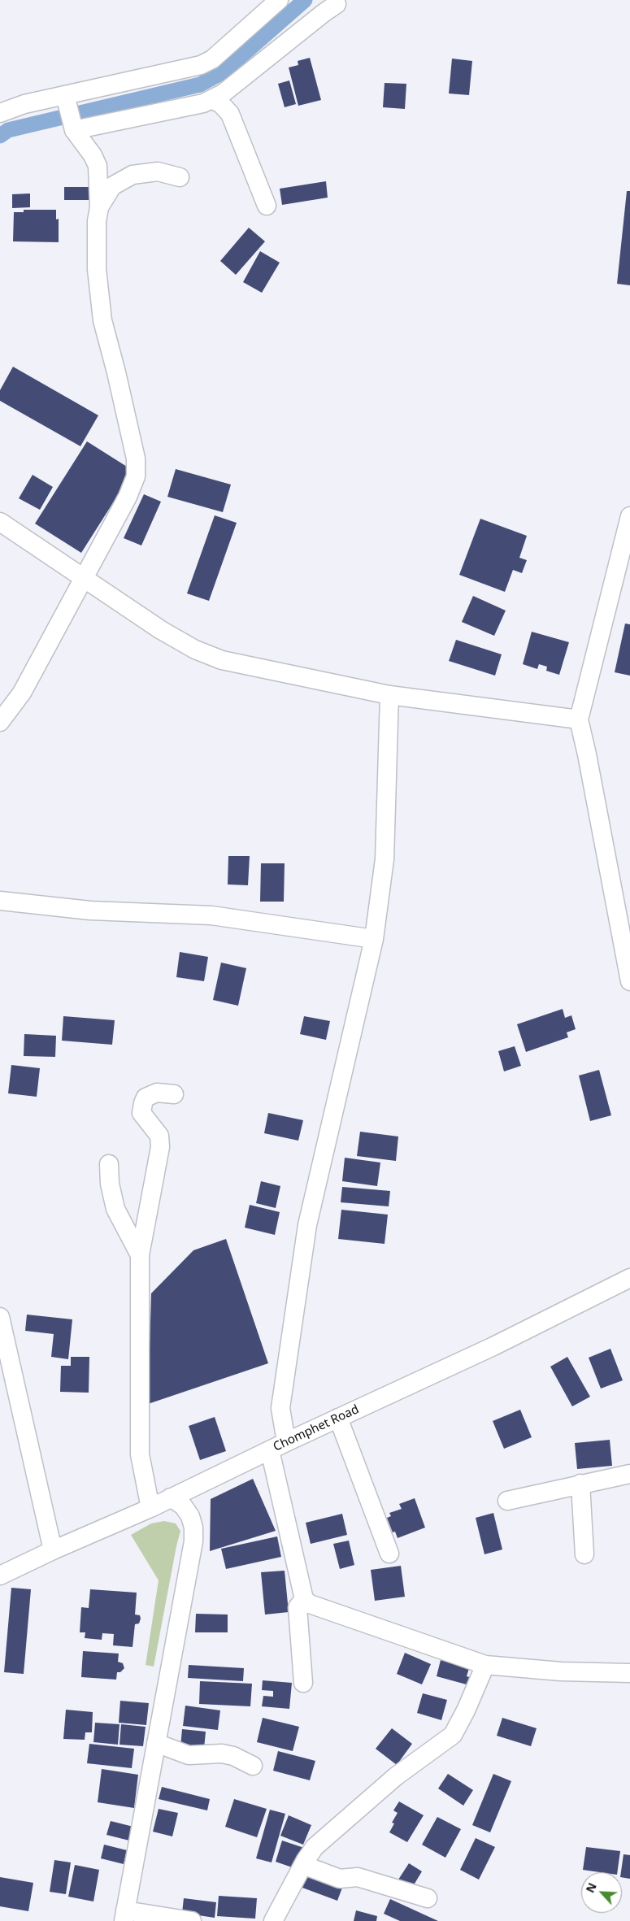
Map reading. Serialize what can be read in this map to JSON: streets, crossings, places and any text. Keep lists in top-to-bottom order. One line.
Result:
{"streets":{"street":["Chomphet Road"]},"north":"top left"}
